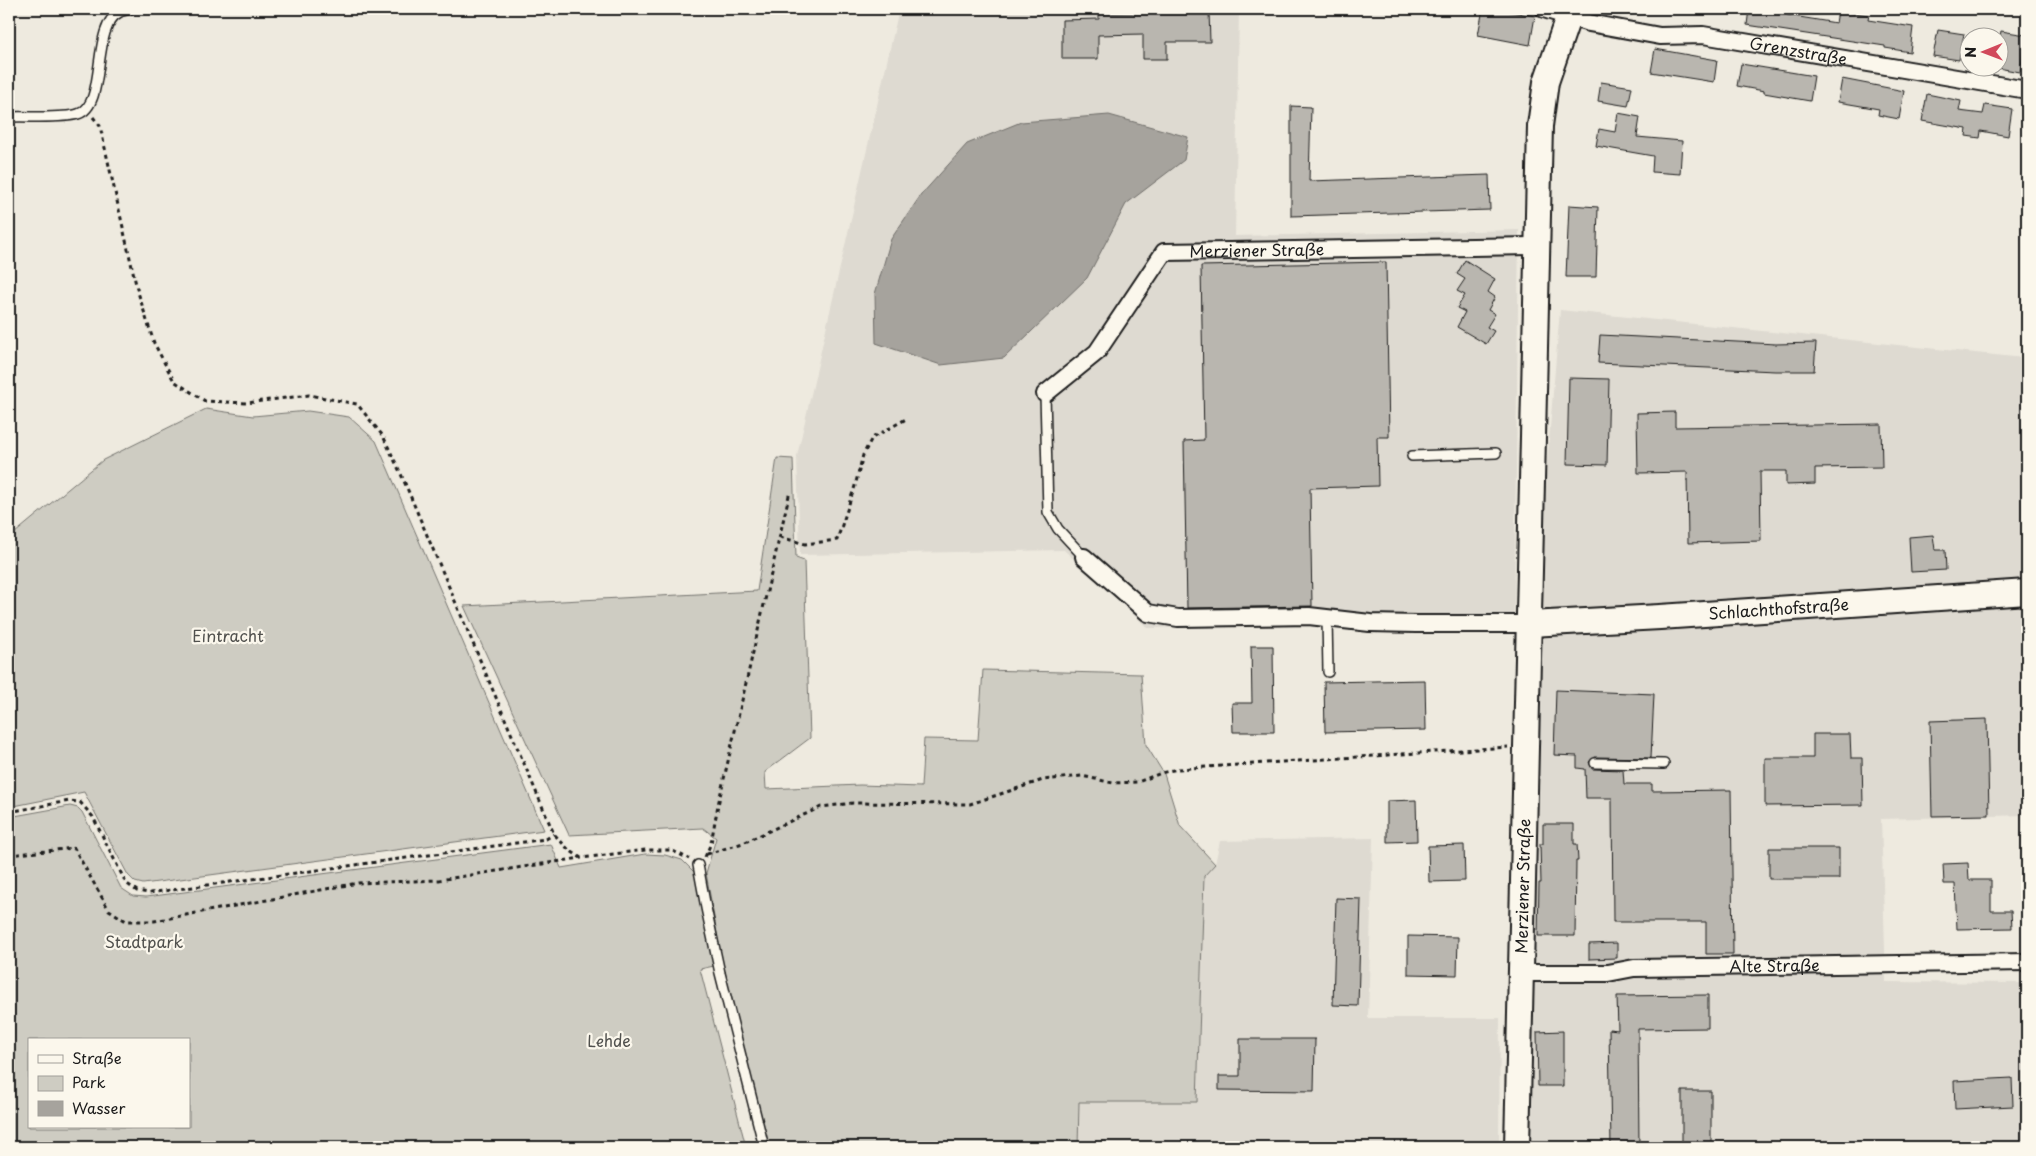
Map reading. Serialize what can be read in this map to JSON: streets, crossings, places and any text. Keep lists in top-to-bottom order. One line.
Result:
{"streets":{"main road":["Merziener Straße","Schlachthofstraße"],"street":["Grenzstraße","Alte Straße"]},"crossings":[["Grenzstraße","Merziener Straße"],["Merziener Straße","Schlachthofstraße"],["Merziener Straße","Alte Straße"]],"parks":["Eintracht","Stadtpark","Lehde"],"legend":["Straße","Park","Wasser"],"north":"left"}
